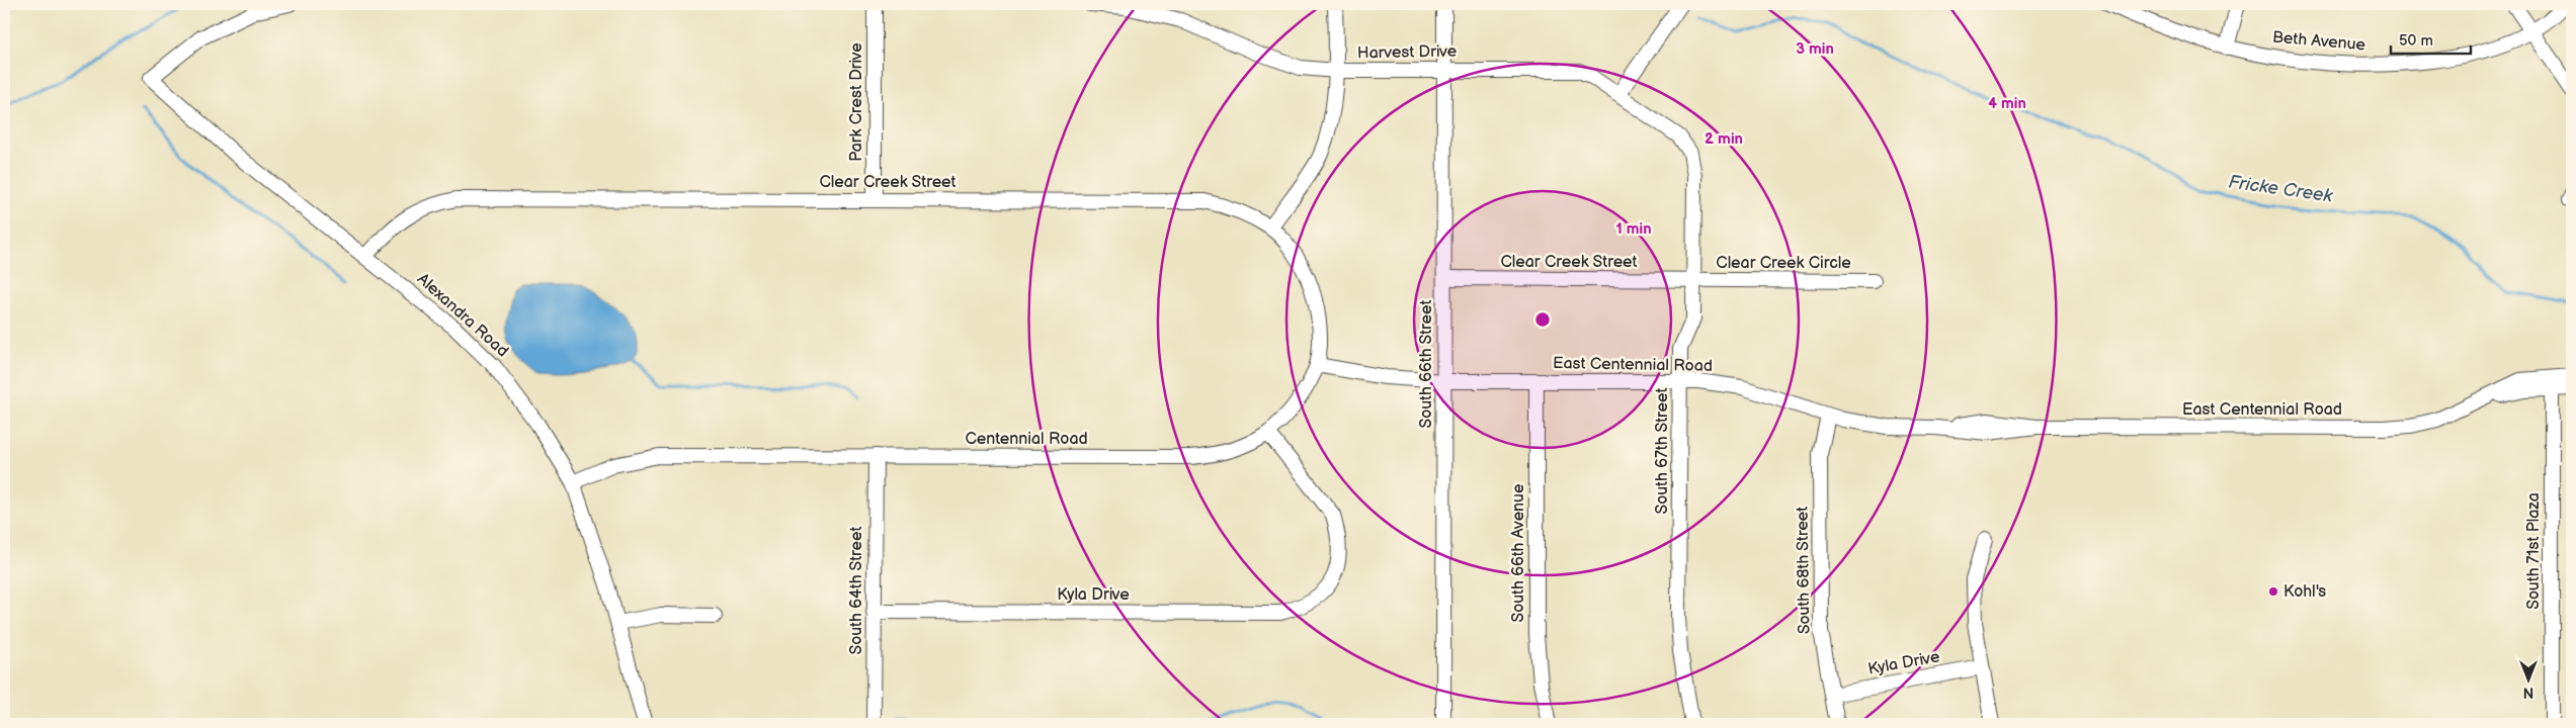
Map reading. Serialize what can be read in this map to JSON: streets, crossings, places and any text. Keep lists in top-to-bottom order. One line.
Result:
{"streets":{"street":["Beth Avenue","Harvest Drive","Park Crest Drive","Clear Creek Street","Clear Creek Circle","Alexandra Road","South 66th Street","East Centennial Road","Centennial Road","South 67th Street","South 71st Plaza","South 66th Avenue","South 68th Street","South 64th Street","Kyla Drive"]},"crossings":[["Harvest Drive","South 66th Street"],["Harvest Drive","South 67th Street"],["Park Crest Drive","Clear Creek Street"],["Clear Creek Street","Clear Creek Circle"],["Clear Creek Street","Alexandra Road"],["Clear Creek Street","South 66th Street"],["Clear Creek Street","Centennial Road"],["Clear Creek Street","South 67th Street"],["Clear Creek Circle","South 67th Street"],["Alexandra Road","Centennial Road"],["South 66th Street","East Centennial Road"],["East Centennial Road","South 67th Street"],["East Centennial Road","South 71st Plaza"],["East Centennial Road","South 66th Avenue"],["East Centennial Road","South 68th Street"],["Centennial Road","South 64th Street"],["Centennial Road","Kyla Drive"],["South 68th Street","Kyla Drive"],["South 64th Street","Kyla Drive"]],"water":["Fricke Creek"],"places":["Kohl's"],"scale_bar":"50 m","north":"bottom","rings":["3 min","4 min","2 min","1 min"]}
